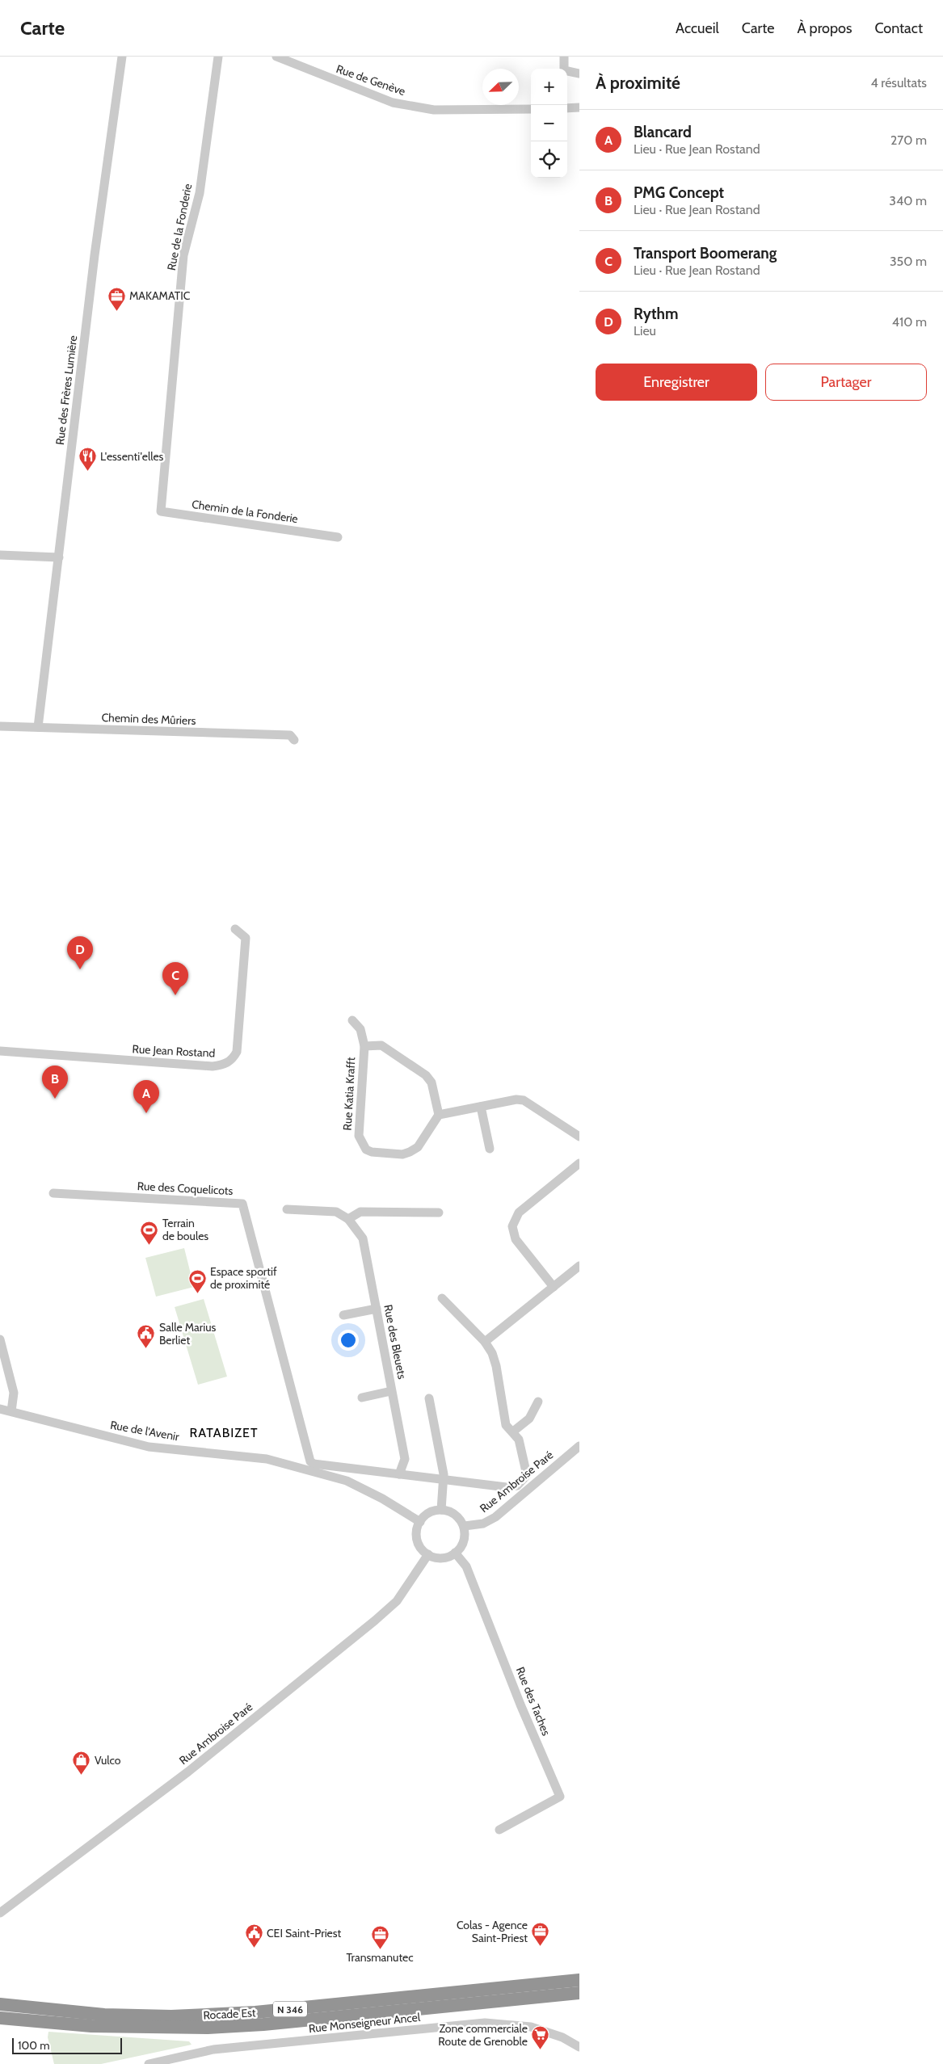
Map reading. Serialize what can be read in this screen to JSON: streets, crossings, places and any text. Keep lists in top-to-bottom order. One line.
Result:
{"streets":{"highway":["N 346","Rocade Est"],"street":["Rue de Genève","Rue de la Fonderie","Rue des Frères Lumière","Chemin de la Fonderie","Chemin des Mûriers","Rue Jean Rostand","Rue Katia Krafft","Rue des Coquelicots","Rue des Bleuets","Rue de l'Avenir","Rue Ambroise Paré","Rue des Taches","Rue Monseigneur Ancel"]},"crossings":[["Rue de la Fonderie","Chemin de la Fonderie"],["Rue des Frères Lumière","Chemin des Mûriers"],["Rue des Coquelicots","Rue des Bleuets"],["Rue de l'Avenir","Rue Ambroise Paré"],["Rue de l'Avenir","Rue des Taches"],["Rue Ambroise Paré","Rue des Taches"]],"districts":["RATABIZET"],"places":{"office":["MAKAMATIC","Colas - Agence Saint-Priest","Transmanutec"],"restaurant":["L'essenti'elles"],"sports":["Terrain de boules","Espace sportif de proximité"],"public building":["Salle Marius Berliet","CEI Saint-Priest"],"shop":["Vulco"],"supermarket":["Zone commerciale Route de Grenoble"]},"scale_bar":"100 m","north":"bottom left","page":{"header":"Carte","nav":["Accueil","Carte","À propos","Contact"],"heading":["À proximité","4 résultats"],"map_buttons":["+","−"],"list":[{"mark":"A","name":"Blancard","note":"Lieu · Rue Jean Rostand","value":"270 m"},{"mark":"B","name":"PMG Concept","note":"Lieu · Rue Jean Rostand","value":"340 m"},{"mark":"C","name":"Transport Boomerang","note":"Lieu · Rue Jean Rostand","value":"350 m"},{"mark":"D","name":"Rythm","note":"Lieu","value":"410 m"}],"buttons":["Enregistrer","Partager"],"pins":["D","C","B","A"],"scale":"100 m"}}
